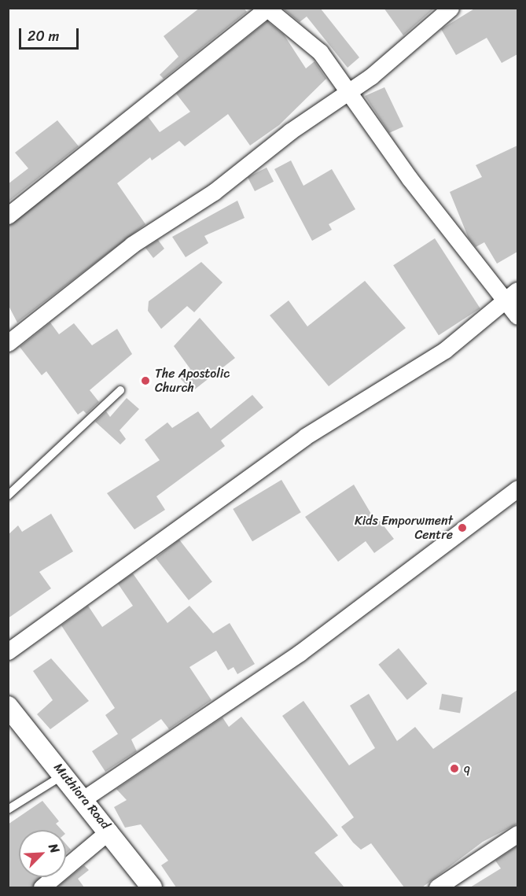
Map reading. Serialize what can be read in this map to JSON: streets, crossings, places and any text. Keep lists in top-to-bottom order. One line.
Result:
{"streets":{"street":["Muthiora Road"]},"places":["The Apostolic Church","Kids Emporwment Centre","q"],"scale_bar":"20 m","north":"top right"}
